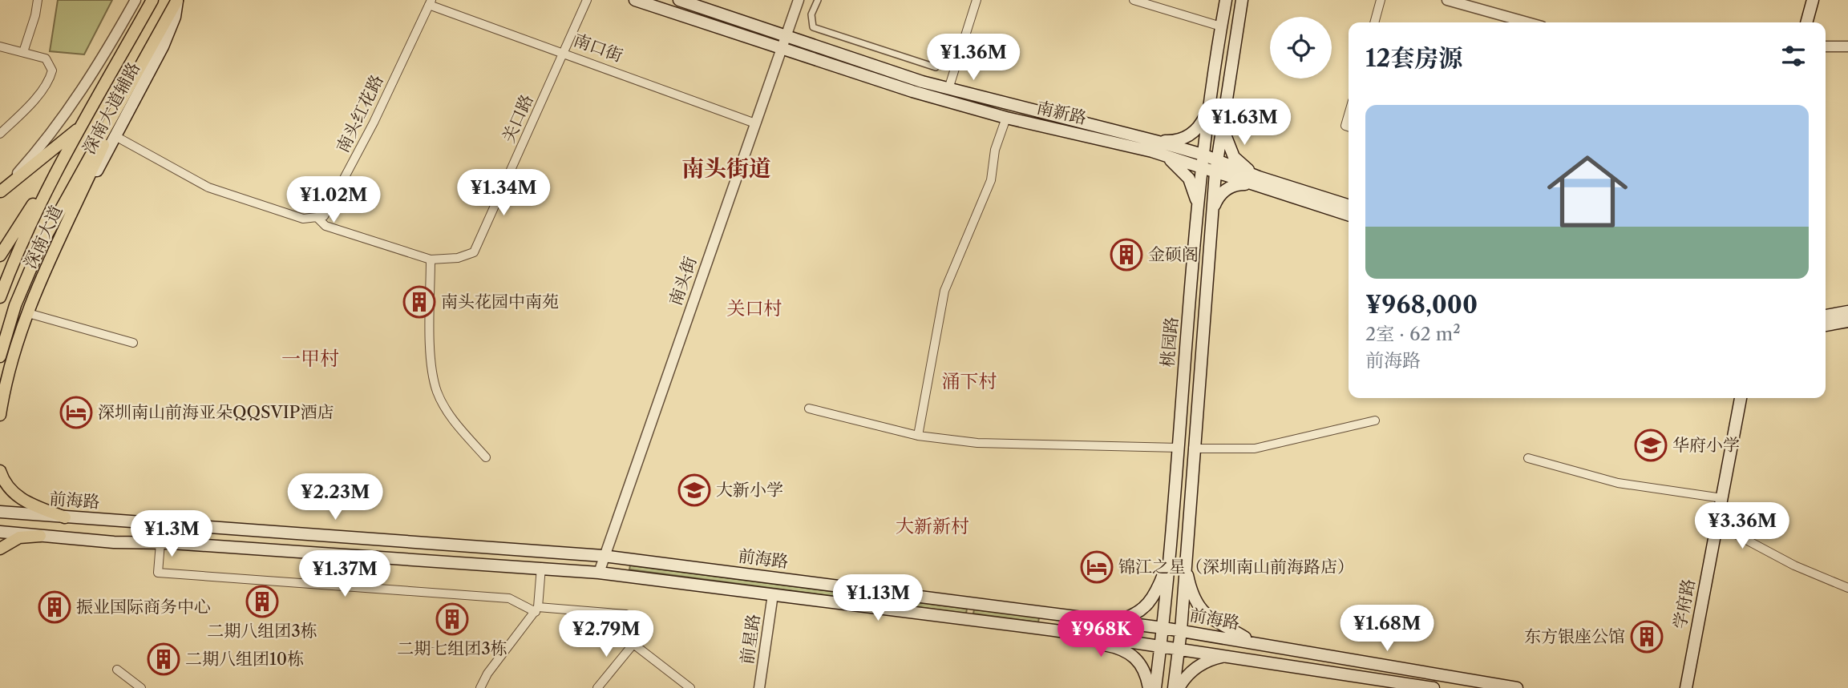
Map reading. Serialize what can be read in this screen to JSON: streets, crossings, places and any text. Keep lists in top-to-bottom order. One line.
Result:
{"streets":{"main road":["深南大道辅路","南新路","深南大道","桃园路","前海路","学府路"],"street":["南口街","南头红花路","关口路","南头街","前星路"]},"crossings":[["南口街","南头红花路"],["南口街","关口路"],["南口街","南头街"],["深南大道辅路","深南大道"],["南新路","南头街"],["南新路","桃园路"],["南头红花路","关口路"],["南头街","前海路"],["桃园路","前海路"],["前海路","前星路"]],"districts":["南头街道","关口村","一甲村","涌下村","大新新村"],"places":{"building":["金硕阁","南头花园中南苑","二期八组团3栋","振业国际商务中心","二期七组团3栋","东方银座公馆","二期八组团10栋"],"hotel":["深圳南山前海亚朵QQSVIP酒店","锦江之星（深圳南山前海路店）"],"school or university":["华府小学","大新小学"]},"page":{"heading":"12套房源","price":["¥1.36M","¥1.63M","¥1.34M","¥1.02M","¥2.23M","¥3.36M","¥1.3M","¥1.37M","¥1.13M","¥1.68M","¥2.79M","¥968K"],"list":[{"name":"¥968,000","note":"2室 · 62 m² · 前海路"}]}}
